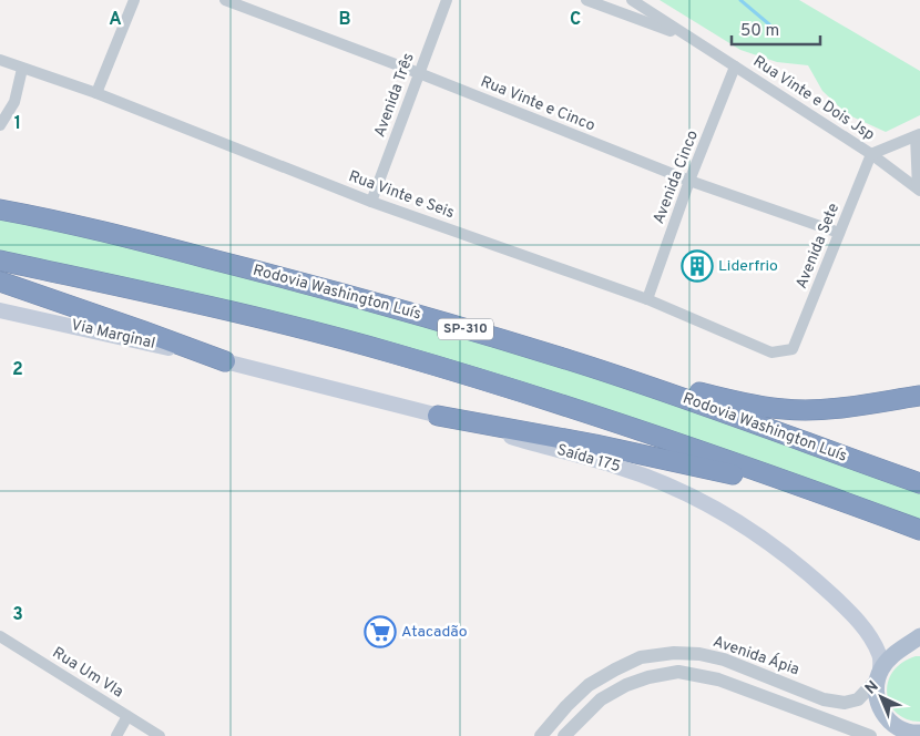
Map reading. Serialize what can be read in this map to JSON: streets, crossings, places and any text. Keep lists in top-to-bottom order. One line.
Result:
{"streets":{"highway":["Rodovia Washington Luís","SP-310"],"main road":["Via Marginal","Saída 175"],"street":["Avenida Três","Rua Vinte e Dois Jsp","Rua Vinte e Cinco","Avenida Cinco","Rua Vinte e Seis","Avenida Sete","Avenida Ápia","Rua Um Vla"]},"crossings":[["Avenida Três","Rua Vinte e Cinco"],["Avenida Três","Rua Vinte e Seis"],["Rua Vinte e Dois Jsp","Avenida Cinco"],["Rua Vinte e Dois Jsp","Avenida Sete"],["Rua Vinte e Cinco","Avenida Cinco"],["Rua Vinte e Cinco","Avenida Sete"],["Avenida Cinco","Rua Vinte e Seis"],["Rua Vinte e Seis","Avenida Sete"],["Via Marginal","Saída 175"],["Saída 175","Avenida Ápia"]],"places":{"building":["Liderfrio"],"supermarket":["Atacadão"]},"scale_bar":"50 m","north":"top left","grid":{"columns":["A","B","C"],"rows":["1","2","3"]}}
